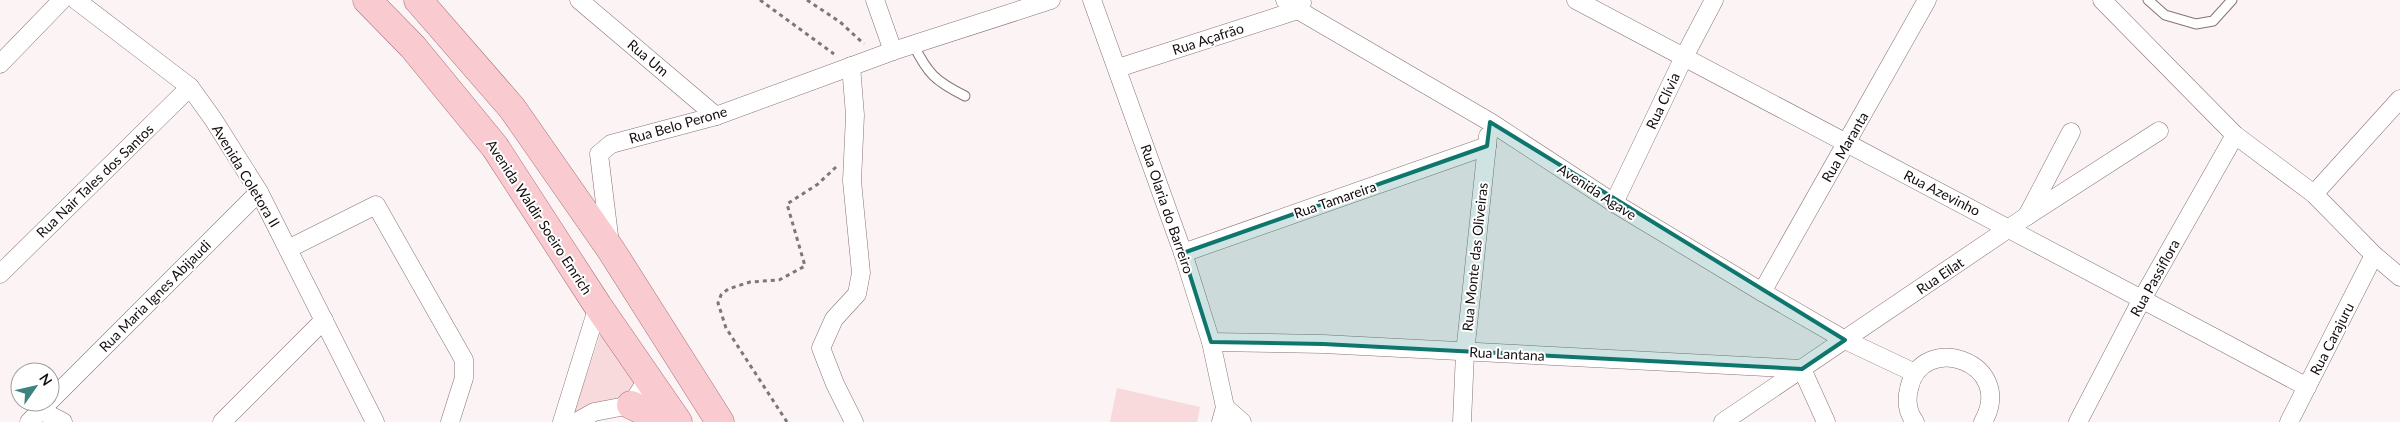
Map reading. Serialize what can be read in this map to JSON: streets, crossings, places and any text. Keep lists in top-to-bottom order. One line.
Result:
{"streets":{"main road":["Avenida Waldir Soeiro Emrich"],"street":["Rua Açafrão","Rua Um","Rua Clívia","Rua Belo Perone","Rua Maranta","Avenida Coletora II","Rua Nair Tales dos Santos","Avenida Agave","Rua Azevinho","Rua Tamareira","Rua Olaria do Barreiro","Rua Monte das Oliveiras","Rua Eilat","Rua Passiflora","Rua Maria Ignes Abijaudi","Rua Carajuru","Rua Lantana"]},"crossings":[["Rua Açafrão","Avenida Agave"],["Rua Açafrão","Rua Olaria do Barreiro"],["Rua Um","Rua Belo Perone"],["Rua Clívia","Avenida Agave"],["Rua Clívia","Rua Azevinho"],["Rua Maranta","Avenida Agave"],["Rua Maranta","Rua Azevinho"],["Avenida Coletora II","Rua Nair Tales dos Santos"],["Avenida Coletora II","Rua Maria Ignes Abijaudi"],["Avenida Agave","Rua Monte das Oliveiras"],["Avenida Agave","Rua Eilat"],["Rua Azevinho","Rua Eilat"],["Rua Azevinho","Rua Passiflora"],["Rua Azevinho","Rua Carajuru"],["Rua Tamareira","Rua Olaria do Barreiro"],["Rua Tamareira","Rua Monte das Oliveiras"],["Rua Olaria do Barreiro","Rua Lantana"],["Rua Monte das Oliveiras","Rua Lantana"],["Rua Eilat","Rua Lantana"]],"north":"top right"}
